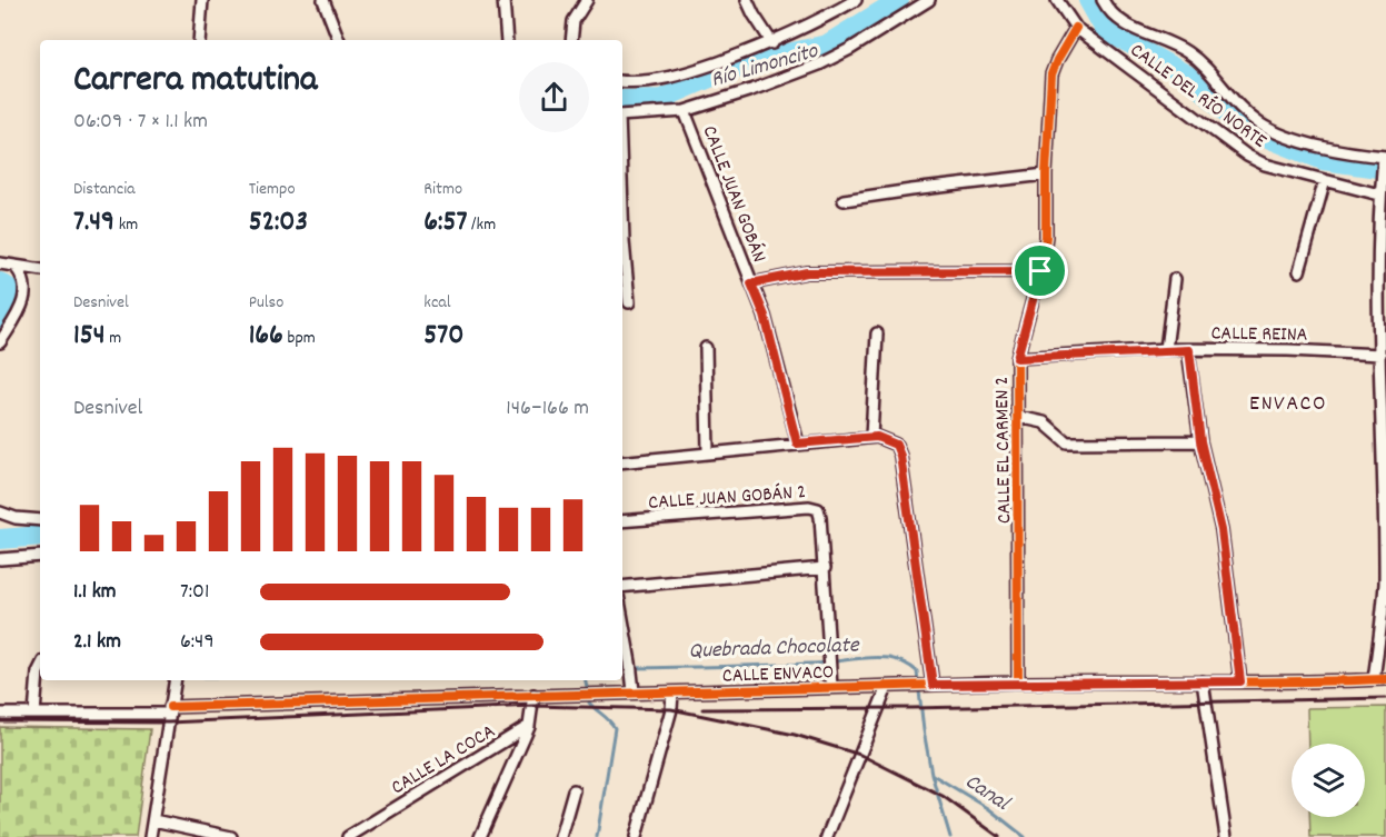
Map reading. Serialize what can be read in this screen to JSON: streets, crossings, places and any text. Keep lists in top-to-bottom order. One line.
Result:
{"streets":{"street":["CALLE DEL RÍO NORTE","CALLE JUAN GOBÁN","CALLE REINA","CALLE EL CARMEN 2","CALLE JUAN GOBÁN 2","CALLE ENVACO","CALLE LA COCA"]},"crossings":[["CALLE DEL RÍO NORTE","CALLE EL CARMEN 2"],["CALLE REINA","CALLE EL CARMEN 2"],["CALLE EL CARMEN 2","CALLE ENVACO"],["CALLE JUAN GOBÁN 2","CALLE ENVACO"]],"districts":["ENVACO"],"water":["Río Limoncito","Quebrada Chocolate","Canal"],"page":{"heading":["Carrera matutina","06:09 · 7 × 1.1 km"],"stats":[["Distancia","7.49 km"],["Tiempo","52:03"],["Ritmo","6:57 /km"],["Desnivel","154 m"],["Pulso","166 bpm"],["kcal","570"]],"chart":["Desnivel","146–166 m"],"list":[{"name":"1.1 km","note":"7:01"},{"name":"2.1 km","note":"6:49"}]}}
